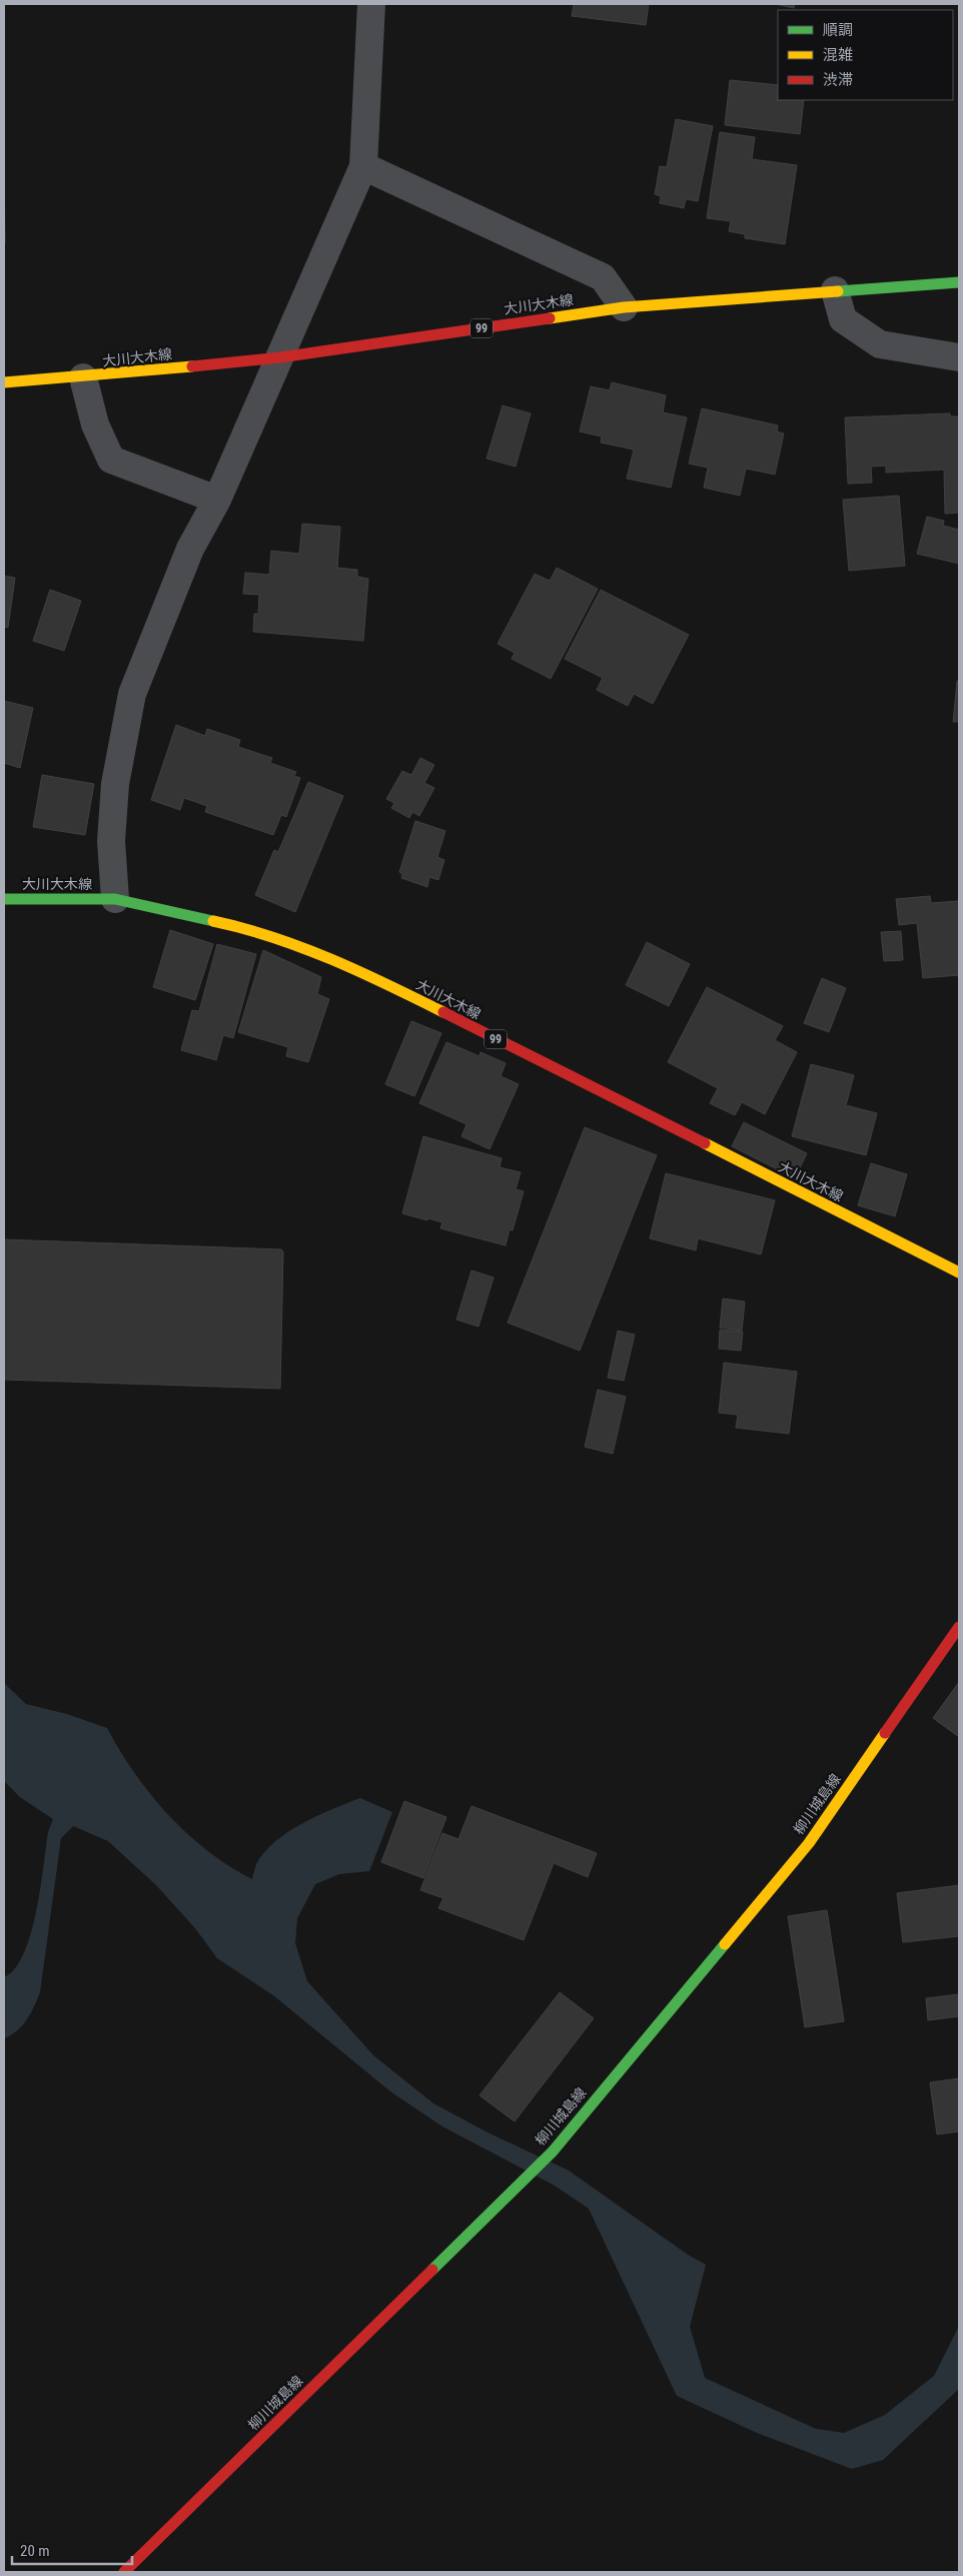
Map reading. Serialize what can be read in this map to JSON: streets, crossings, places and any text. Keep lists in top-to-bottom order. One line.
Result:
{"streets":{"main road":["大川大木線","99","柳川城島線"]},"legend":["順調","混雑","渋滞"],"scale_bar":"20 m"}
